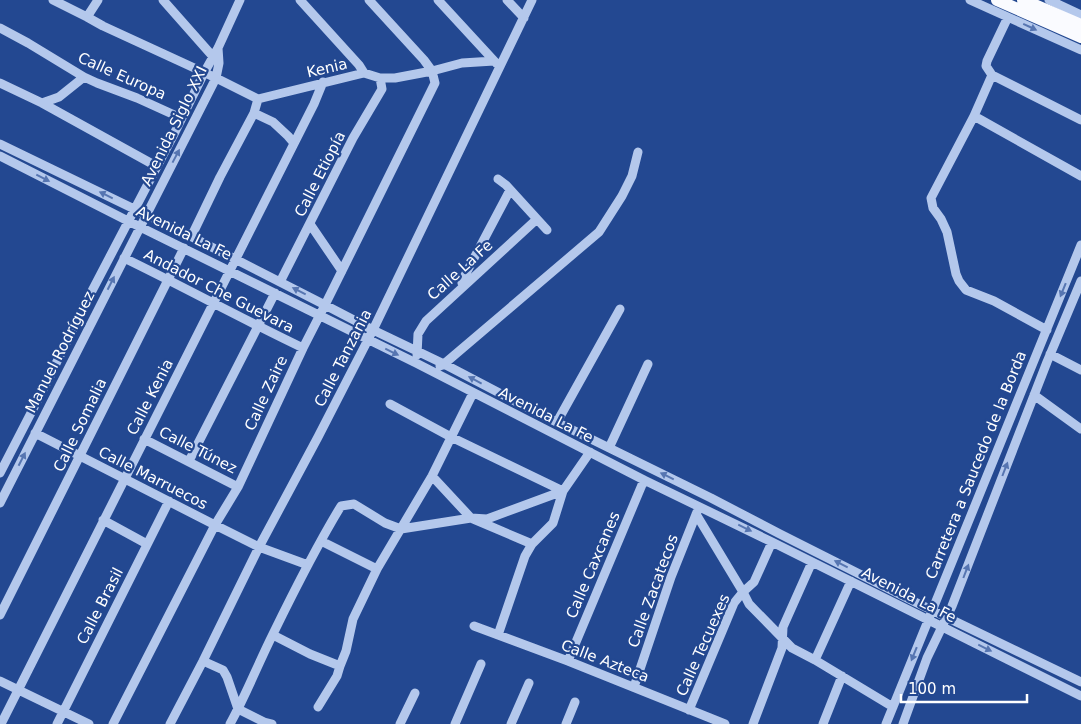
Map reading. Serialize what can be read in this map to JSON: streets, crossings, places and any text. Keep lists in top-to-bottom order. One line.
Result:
{"streets":{"street":["Kenia","Calle Europa","Avenida Siglo XXI","Calle Etiopía","Avenida La Fe","Calle La Fe","Andador Che Guevara","Manuel Rodríguez","Calle Tanzania","Calle Zaire","Calle Kenia","Calle Somalia","Calle Túnez","Carretera a Saucedo de la Borda","Calle Marruecos","Calle Caxcanes","Calle Zacatecos","Calle Brasil","Calle Tecuexes","Calle Azteca"]},"crossings":[["Kenia","Calle Etiopía"],["Kenia","Calle Tanzania"],["Kenia","Calle Zaire"],["Kenia","Calle Kenia"],["Calle Europa","Avenida Siglo XXI"],["Avenida Siglo XXI","Avenida La Fe"],["Avenida Siglo XXI","Manuel Rodríguez"],["Calle Etiopía","Avenida La Fe"],["Avenida La Fe","Calle La Fe"],["Avenida La Fe","Manuel Rodríguez"],["Avenida La Fe","Calle Tanzania"],["Avenida La Fe","Calle Zaire"],["Avenida La Fe","Calle Kenia"],["Avenida La Fe","Calle Somalia"],["Avenida La Fe","Carretera a Saucedo de la Borda"],["Avenida La Fe","Calle Caxcanes"],["Avenida La Fe","Calle Zacatecos"],["Avenida La Fe","Calle Tecuexes"],["Andador Che Guevara","Manuel Rodríguez"],["Andador Che Guevara","Calle Zaire"],["Andador Che Guevara","Calle Kenia"],["Andador Che Guevara","Calle Somalia"],["Manuel Rodríguez","Calle Marruecos"],["Calle Tanzania","Calle Marruecos"],["Calle Zaire","Calle Túnez"],["Calle Zaire","Calle Marruecos"],["Calle Kenia","Calle Túnez"],["Calle Kenia","Calle Marruecos"],["Calle Somalia","Calle Marruecos"],["Calle Marruecos","Calle Brasil"],["Calle Caxcanes","Calle Azteca"],["Calle Zacatecos","Calle Azteca"],["Calle Tecuexes","Calle Azteca"]],"scale_bar":"100 m"}
